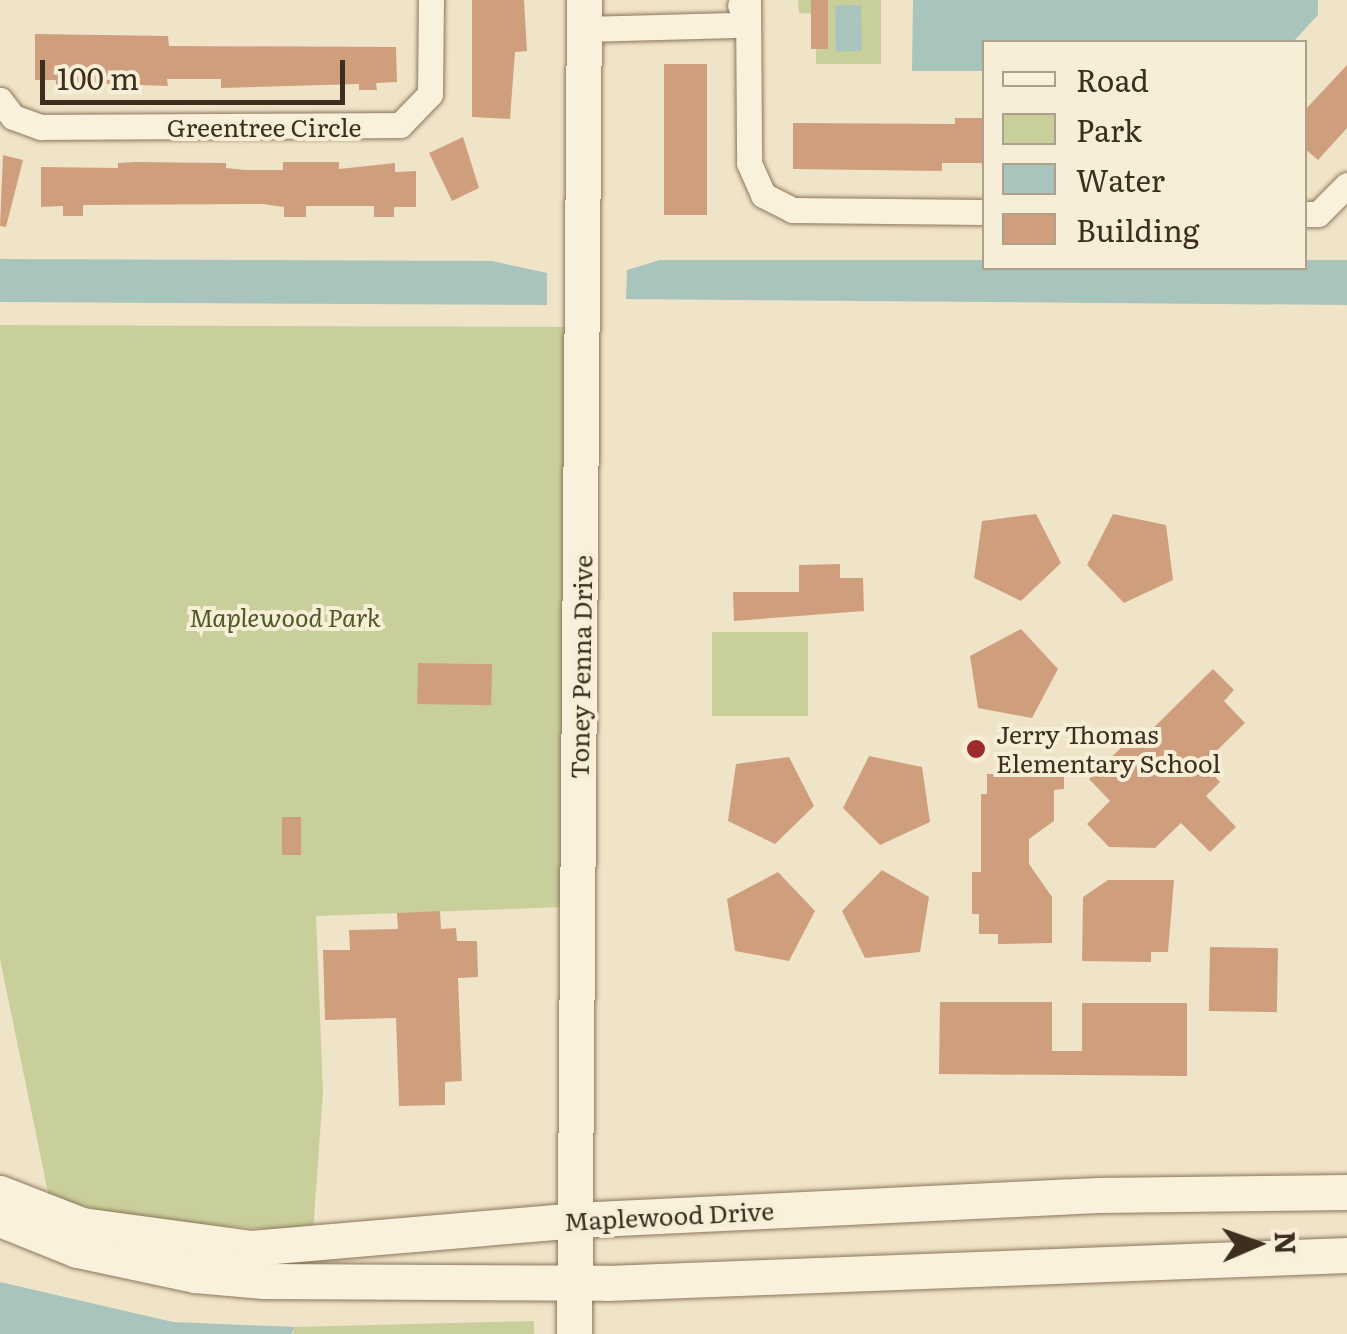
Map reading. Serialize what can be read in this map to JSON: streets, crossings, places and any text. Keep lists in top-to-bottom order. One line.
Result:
{"streets":{"street":["Greentree Circle","Toney Penna Drive","Maplewood Drive"]},"crossings":[["Toney Penna Drive","Maplewood Drive"]],"parks":["Maplewood Park"],"places":["Jerry Thomas Elementary School"],"legend":["Road","Park","Water","Building"],"scale_bar":"100 m","north":"right"}
